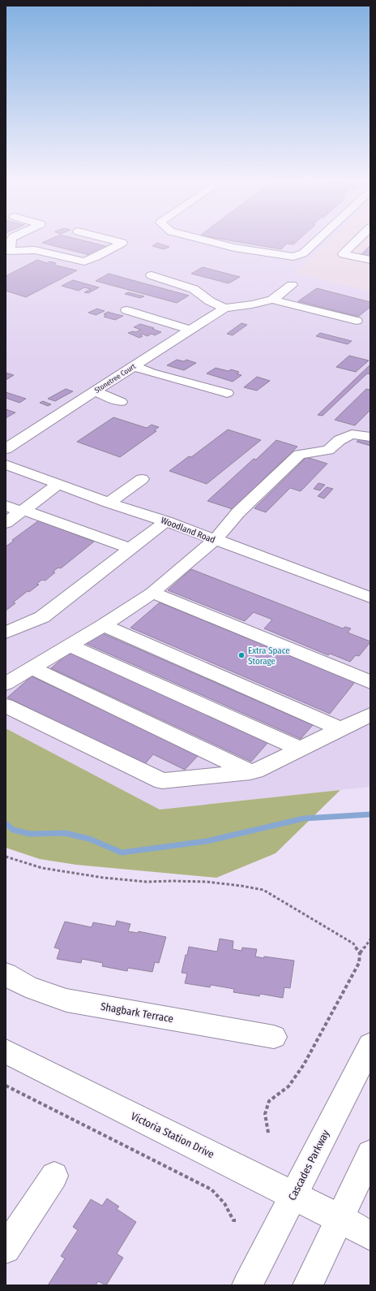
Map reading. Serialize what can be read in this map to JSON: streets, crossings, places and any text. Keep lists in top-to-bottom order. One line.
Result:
{"streets":{"street":["Stonetree Court","Woodland Road","Shagbark Terrace","Victoria Station Drive","Cascades Parkway"]},"crossings":[["Victoria Station Drive","Cascades Parkway"]],"places":["Extra Space Storage"]}
